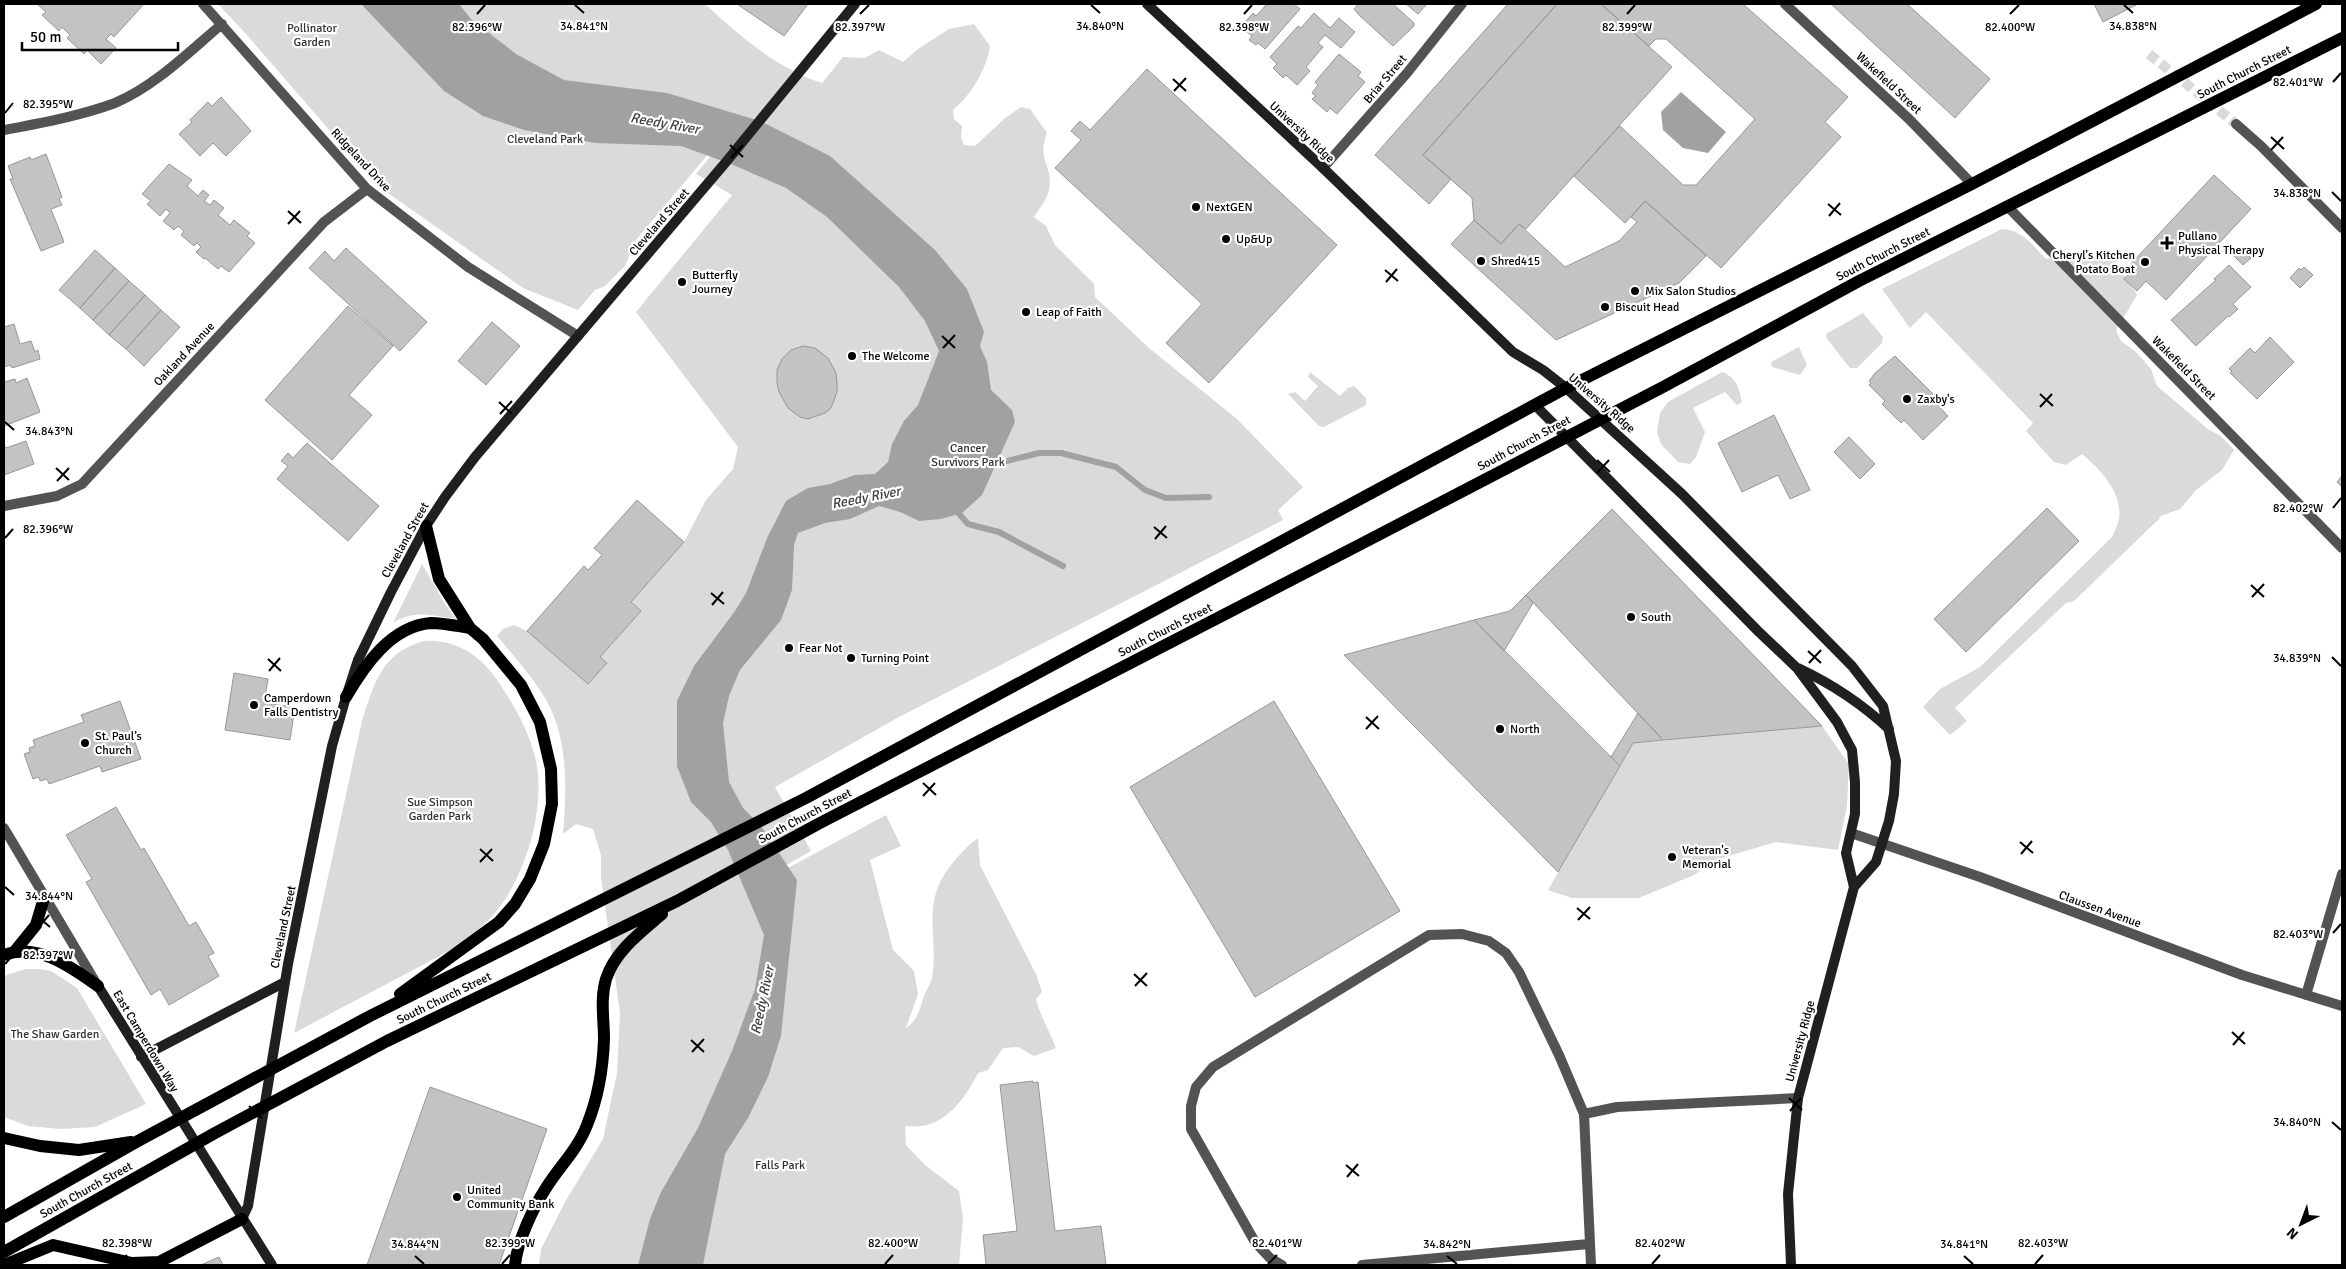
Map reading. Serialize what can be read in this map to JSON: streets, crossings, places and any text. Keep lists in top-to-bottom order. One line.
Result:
{"streets":{"main road":["South Church Street"],"street":["Briar Street","Wakefield Street","University Ridge","Ridgeland Drive","Cleveland Street","Oakland Avenue","Claussen Avenue","East Camperdown Way"]},"crossings":[["South Church Street","Wakefield Street"],["South Church Street","University Ridge"],["Briar Street","University Ridge"],["University Ridge","Claussen Avenue"],["Ridgeland Drive","Cleveland Street"],["Ridgeland Drive","Oakland Avenue"],["Cleveland Street","East Camperdown Way"]],"water":["Reedy River"],"parks":["Pollinator Garden","Cleveland Park","Cancer Survivors Park","Sue Simpson Garden Park","The Shaw Garden","Falls Park"],"places":{"other":["NextGEN","Up&Up","Shred415","Cheryl's Kitchen Potato Boat","Butterfly Journey","Mix Salon Studios","Biscuit Head","Leap of Faith","The Welcome","Zaxby's","South","Fear Not","Turning Point","Camperdown Falls Dentistry","North","St. Paul’s Church","Veteran's Memorial","United Community Bank"],"health":["Pullano Physical Therapy"]},"scale_bar":"50 m","north":"bottom left","coordinates":["34.841°N","34.840°N","34.838°N","82.396°W","82.397°W","82.398°W","82.399°W","82.400°W","82.401°W","82.395°W","34.843°N","82.402°W","34.839°N","34.844°N","82.403°W","34.842°N"]}
